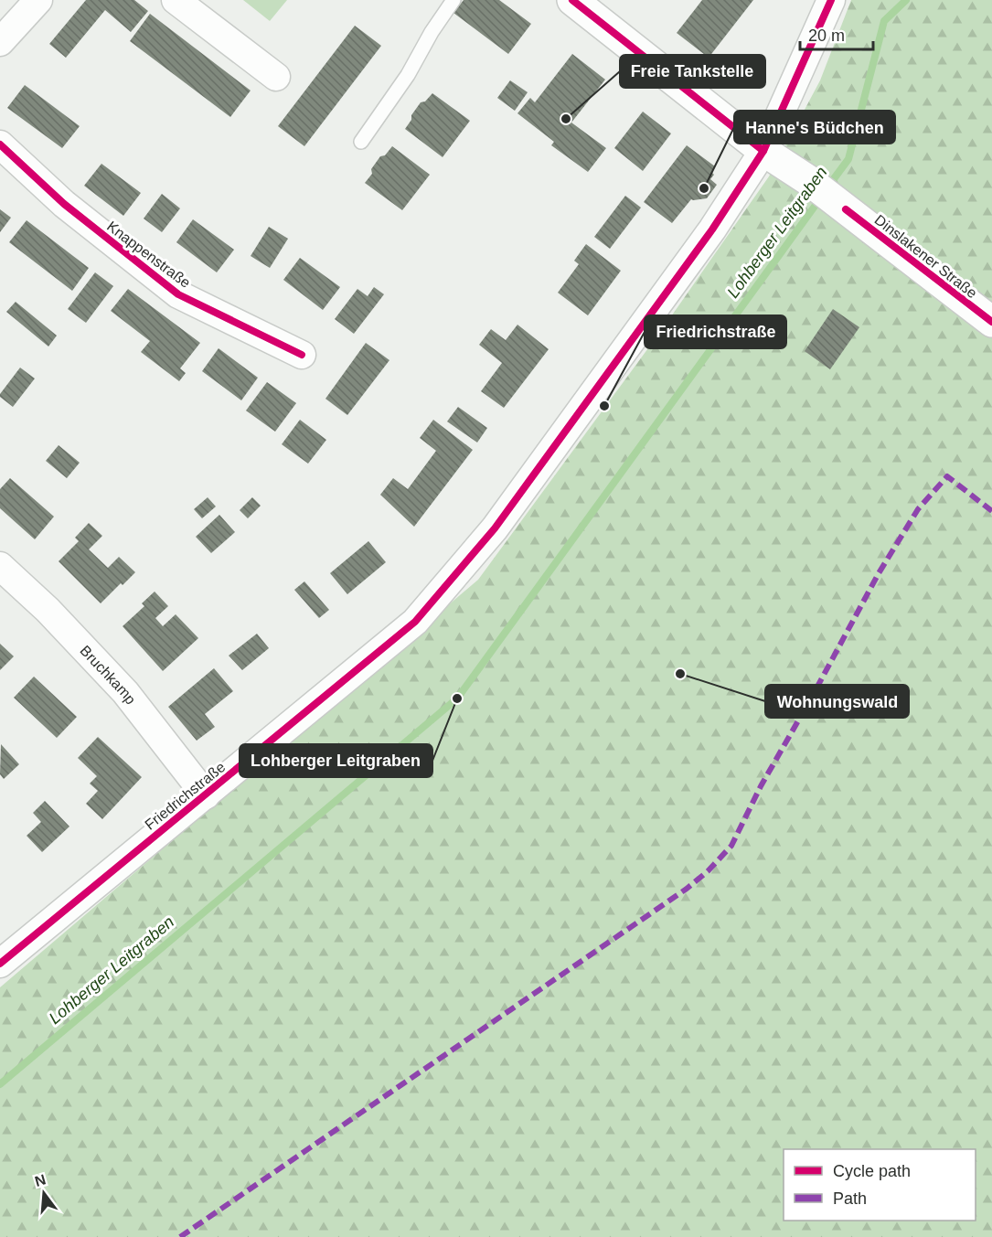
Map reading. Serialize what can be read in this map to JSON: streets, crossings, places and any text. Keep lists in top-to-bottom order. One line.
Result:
{"streets":{"main road":["Dinslakener Straße"],"street":["Knappenstraße","Bruchkamp","Friedrichstraße"]},"crossings":[["Dinslakener Straße","Friedrichstraße"],["Bruchkamp","Friedrichstraße"]],"water":["Lohberger Leitgraben"],"places":["Freie Tankstelle","Hanne's Büdchen","Friedrichstraße","Wohnungswald","Lohberger Leitgraben"],"legend":["Cycle path","Path"],"scale_bar":"20 m","north":"top"}
